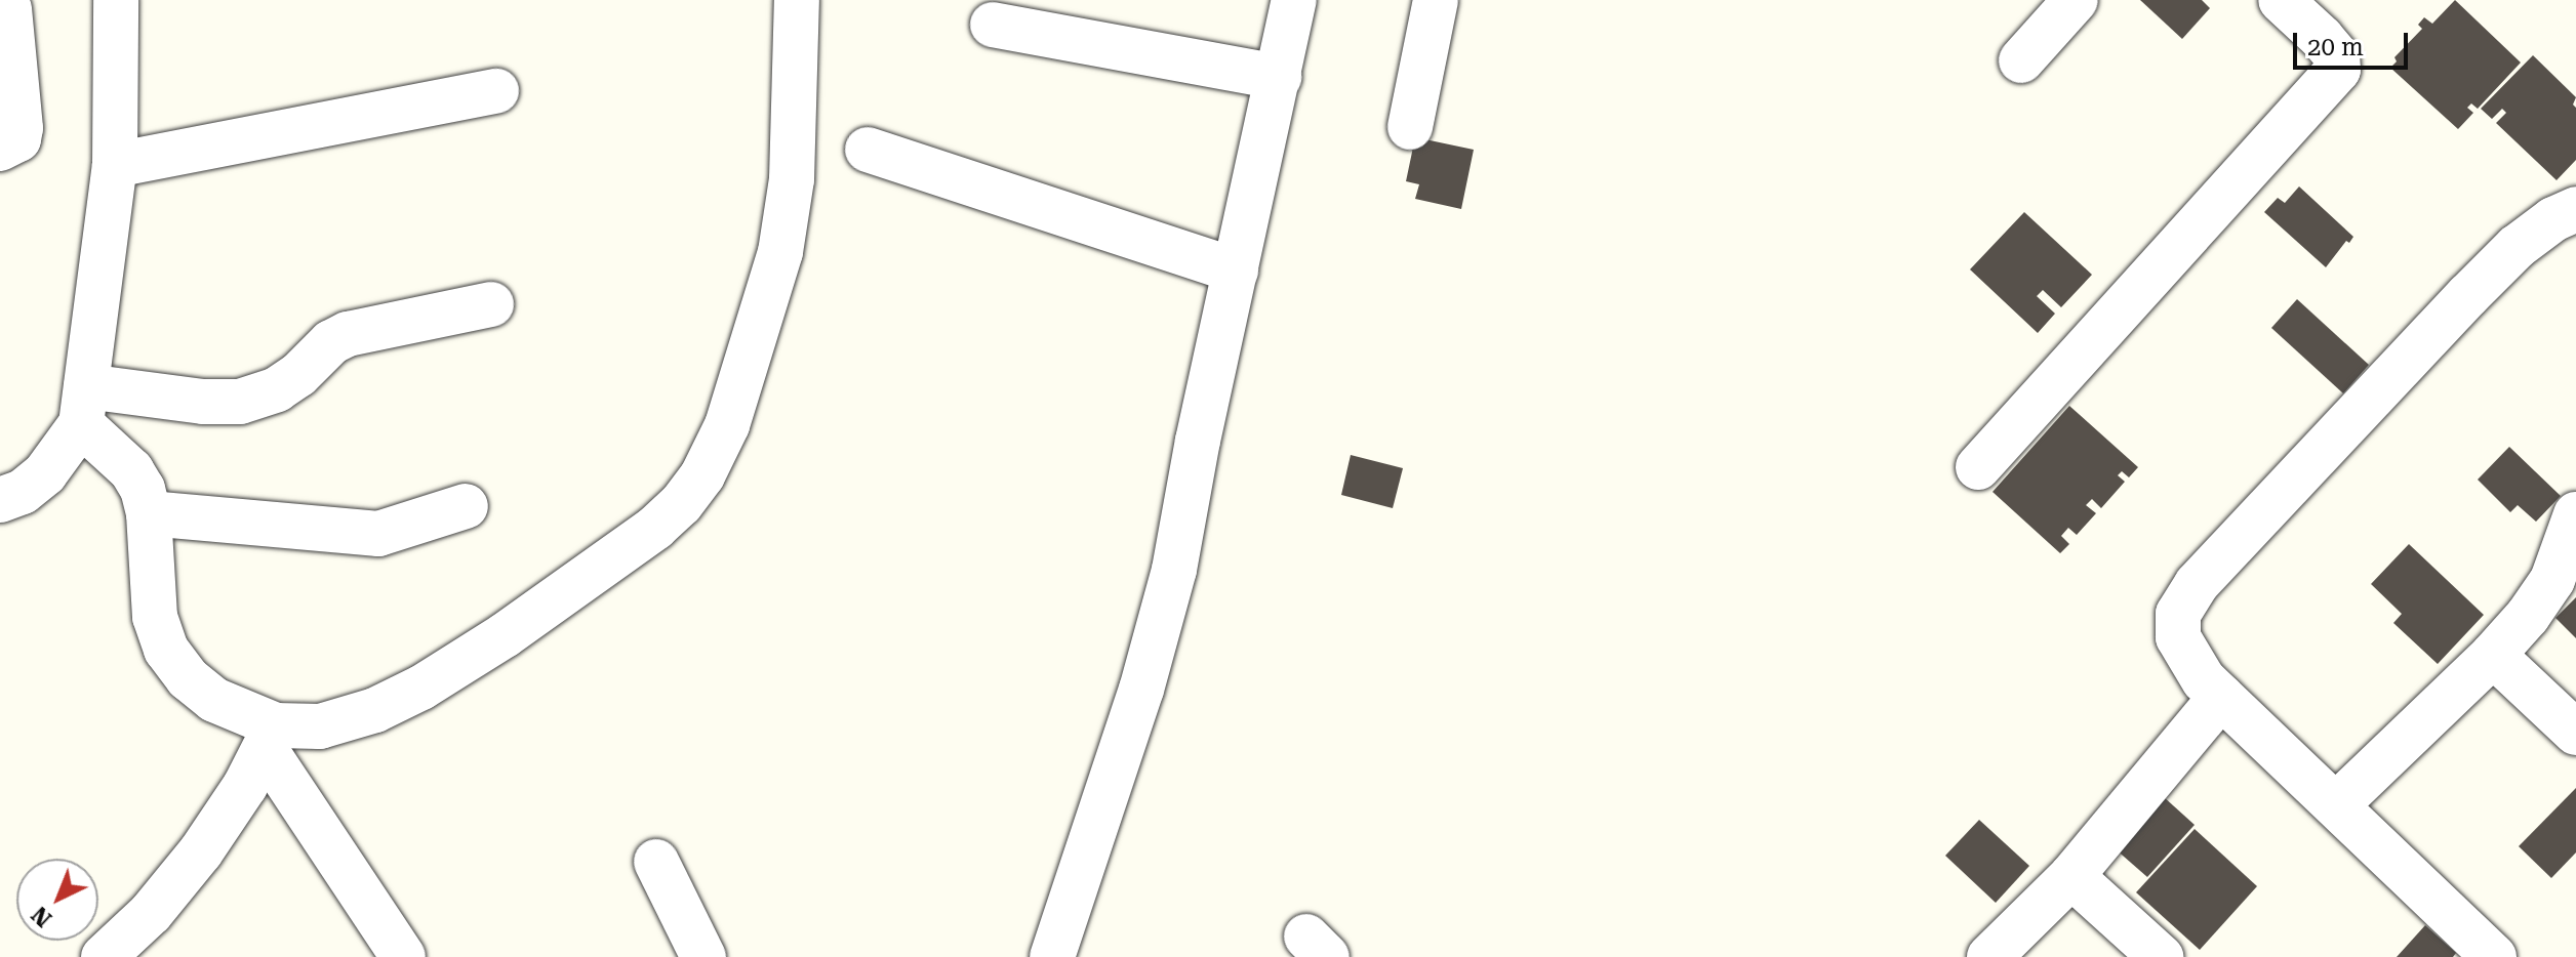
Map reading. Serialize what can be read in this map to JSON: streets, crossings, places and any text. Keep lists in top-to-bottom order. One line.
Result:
{"scale_bar":"20 m","north":"bottom left"}
